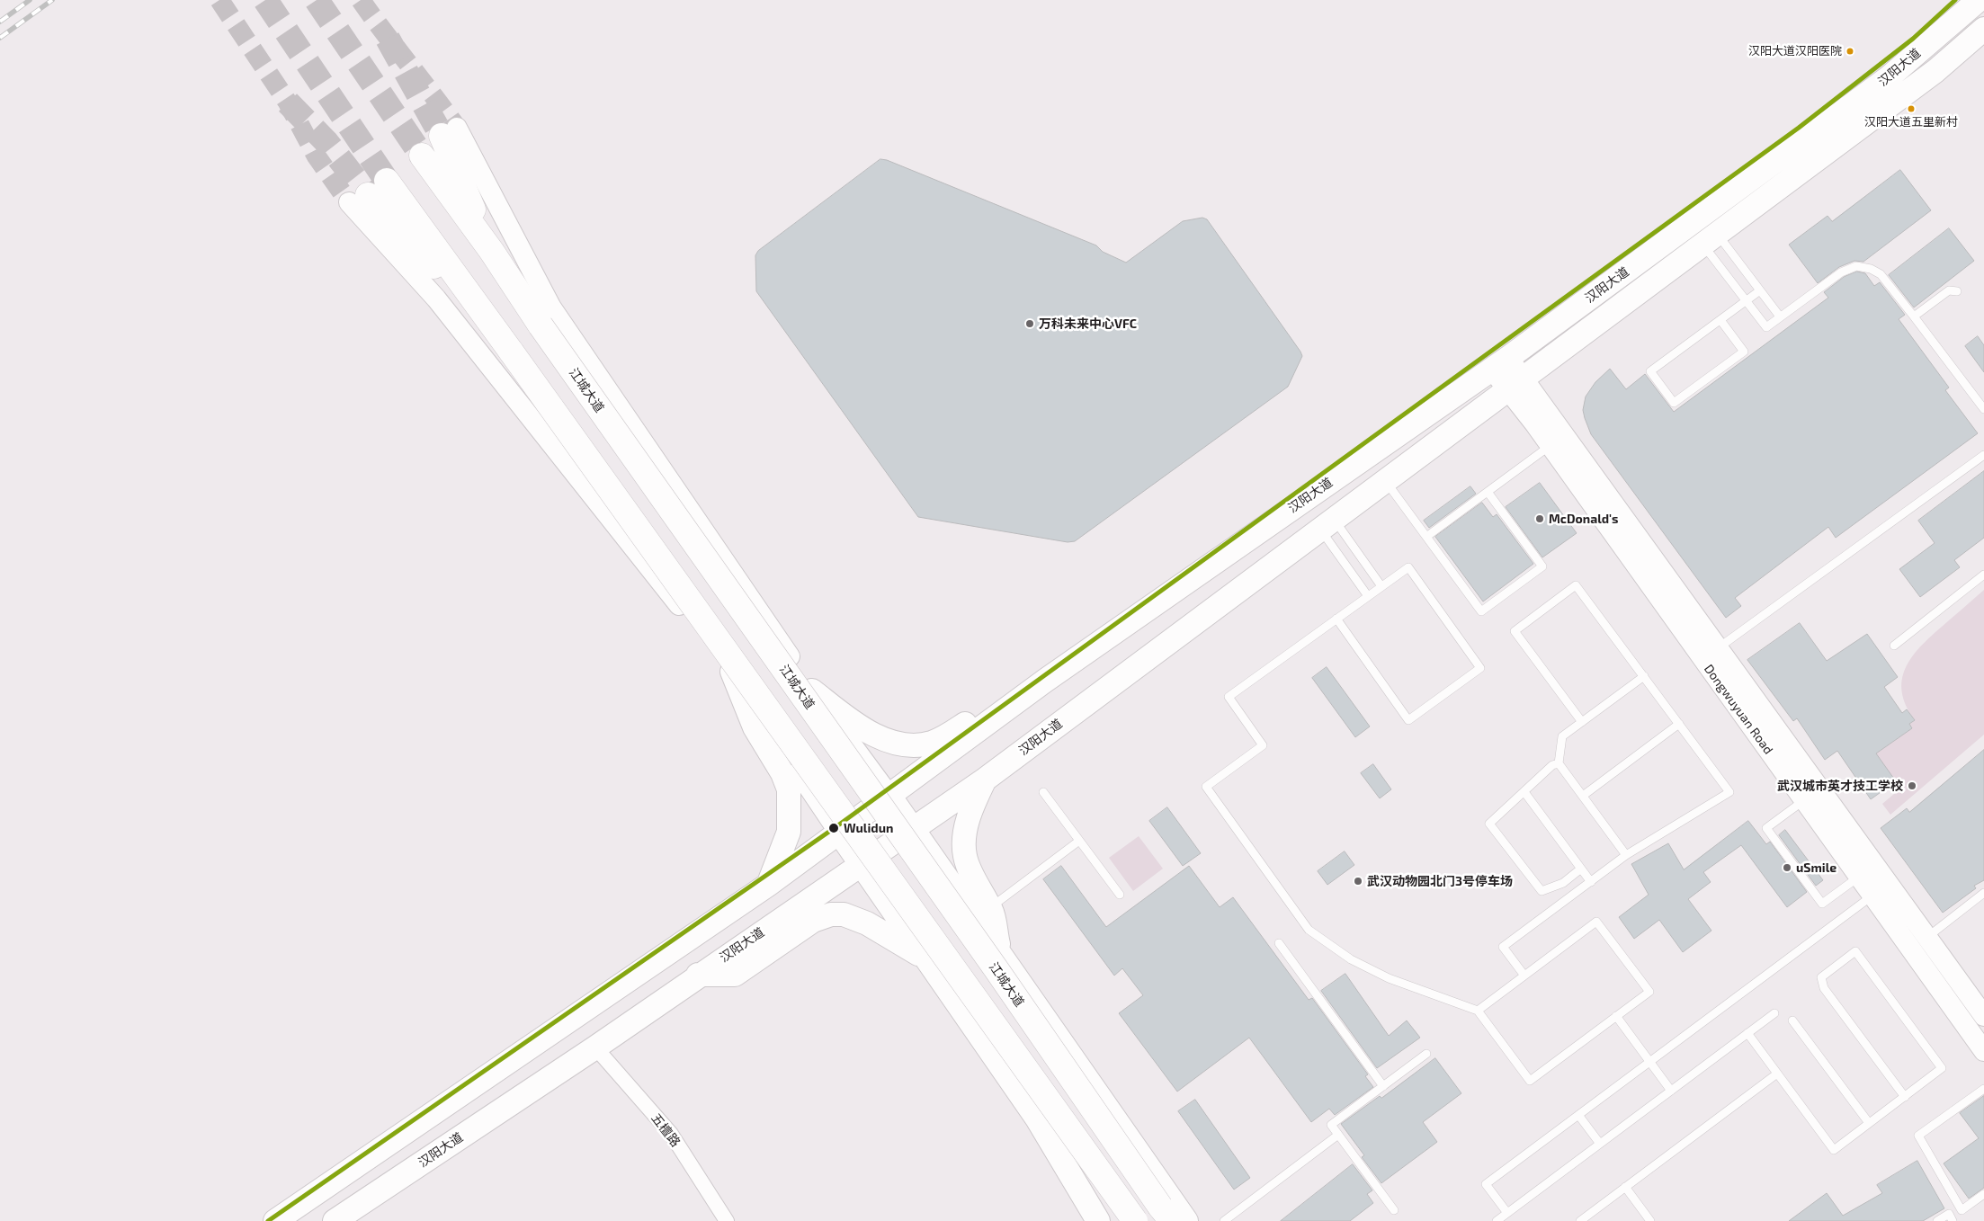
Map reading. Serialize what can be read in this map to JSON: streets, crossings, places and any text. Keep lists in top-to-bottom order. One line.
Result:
{"streets":{"highway":["江城大道"],"main road":["汉阳大道"],"street":["Dongwuyuan Road","五檀路"]},"crossings":[["汉阳大道","江城大道"],["汉阳大道","Dongwuyuan Road"],["汉阳大道","五檀路"]],"places":["汉阳大道汉阳医院","汉阳大道五里新村","万科未来中心VFC","McDonald's","武汉城市英才技工学校","Wulidun","uSmile","武汉动物园北门3号停车场"]}
